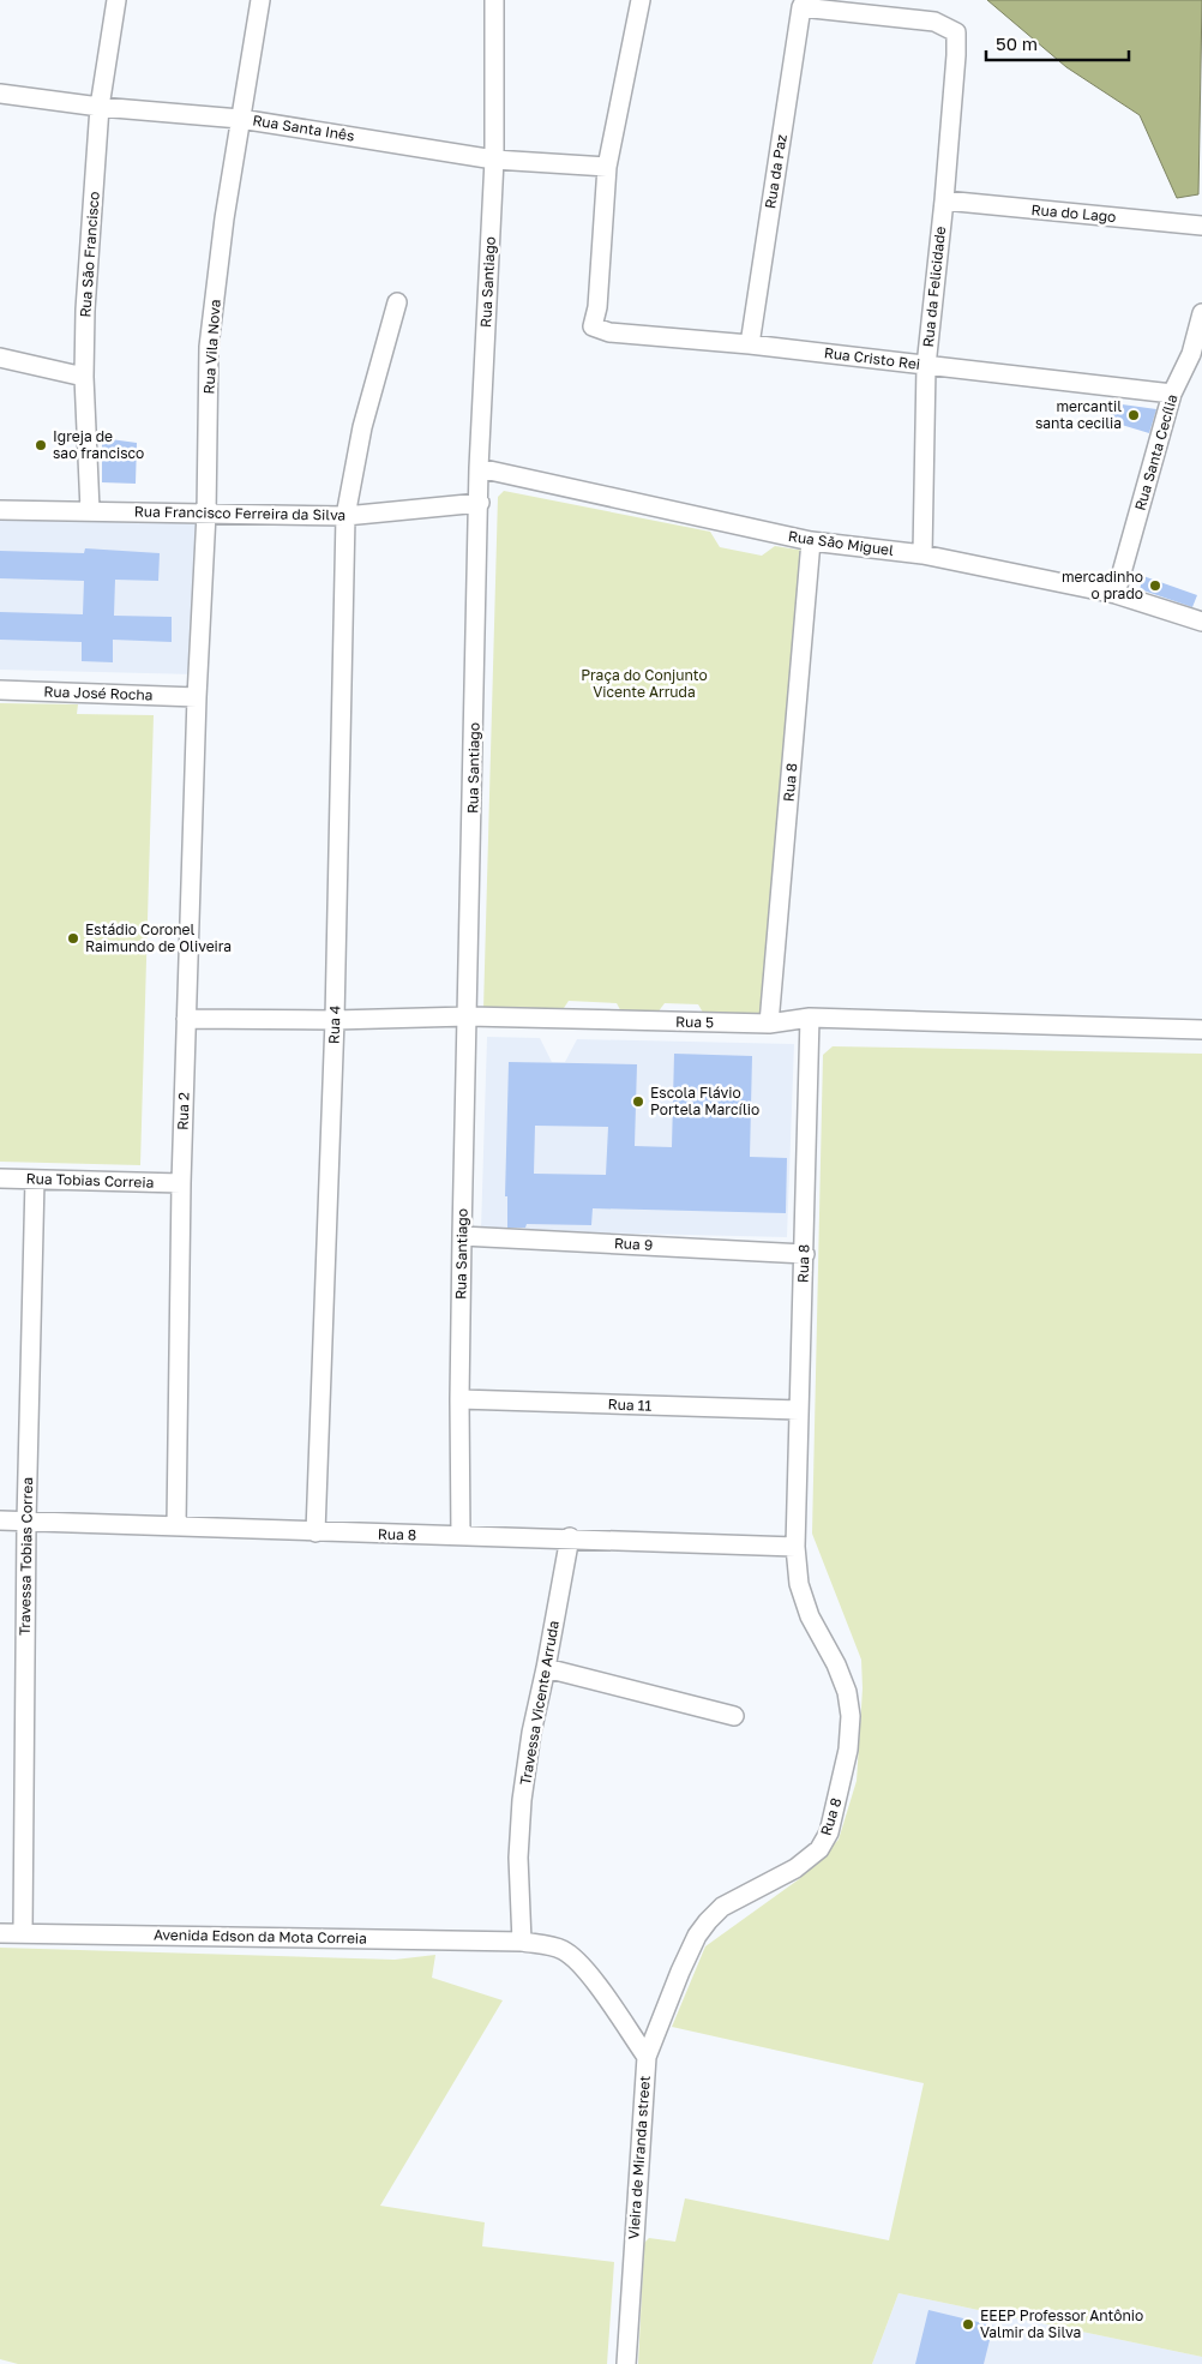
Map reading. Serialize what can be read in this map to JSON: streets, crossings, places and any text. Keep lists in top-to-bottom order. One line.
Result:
{"streets":{"street":["Rua Santa Inês","Rua da Paz","Rua do Lago","Rua São Francisco","Rua Santiago","Rua da Felicidade","Rua Vila Nova","Rua Cristo Rei","Rua Santa Cecília","Rua Francisco Ferreira da Silva","Rua São Miguel","Rua José Rocha","Rua 8","Rua 5","Rua 4","Rua 2","Rua Tobias Correia","Rua 9","Rua 11","Travessa Tobias Correa","Travessa Vicente Arruda","Avenida Edson da Mota Correia","Vieira de Miranda street"]},"crossings":[["Rua Santa Inês","Rua São Francisco"],["Rua Santa Inês","Rua Santiago"],["Rua Santa Inês","Rua Vila Nova"],["Rua Santa Inês","Rua Cristo Rei"],["Rua da Paz","Rua da Felicidade"],["Rua da Paz","Rua Cristo Rei"],["Rua do Lago","Rua da Felicidade"],["Rua São Francisco","Rua Francisco Ferreira da Silva"],["Rua Santiago","Rua Francisco Ferreira da Silva"],["Rua Santiago","Rua São Miguel"],["Rua Santiago","Rua 8"],["Rua Santiago","Rua 5"],["Rua Santiago","Rua 9"],["Rua Santiago","Rua 11"],["Rua da Felicidade","Rua Cristo Rei"],["Rua da Felicidade","Rua São Miguel"],["Rua Vila Nova","Rua Francisco Ferreira da Silva"],["Rua Vila Nova","Rua José Rocha"],["Rua Vila Nova","Rua 2"],["Rua Cristo Rei","Rua Santa Cecília"],["Rua Santa Cecília","Rua São Miguel"],["Rua Francisco Ferreira da Silva","Rua 4"],["Rua São Miguel","Rua 8"],["Rua José Rocha","Rua 2"],["Rua 8","Rua 5"],["Rua 8","Rua 4"],["Rua 8","Rua 2"],["Rua 8","Rua 9"],["Rua 8","Rua 11"],["Rua 8","Travessa Tobias Correa"],["Rua 8","Travessa Vicente Arruda"],["Rua 8","Vieira de Miranda street"],["Rua 5","Rua 4"],["Rua 5","Rua 2"],["Rua 2","Rua Tobias Correia"],["Rua Tobias Correia","Travessa Tobias Correa"],["Travessa Tobias Correa","Avenida Edson da Mota Correia"],["Travessa Vicente Arruda","Avenida Edson da Mota Correia"],["Travessa Vicente Arruda","Vieira de Miranda street"],["Avenida Edson da Mota Correia","Vieira de Miranda street"]],"parks":["Praça do Conjunto Vicente Arruda"],"places":["mercantil santa cecilia","Igreja de sao francisco","mercadinho o prado","Estádio Coronel Raimundo de Oliveira","Escola Flávio Portela Marcílio","EEEP Professor Antônio Valmir da Silva"],"scale_bar":"50 m"}
